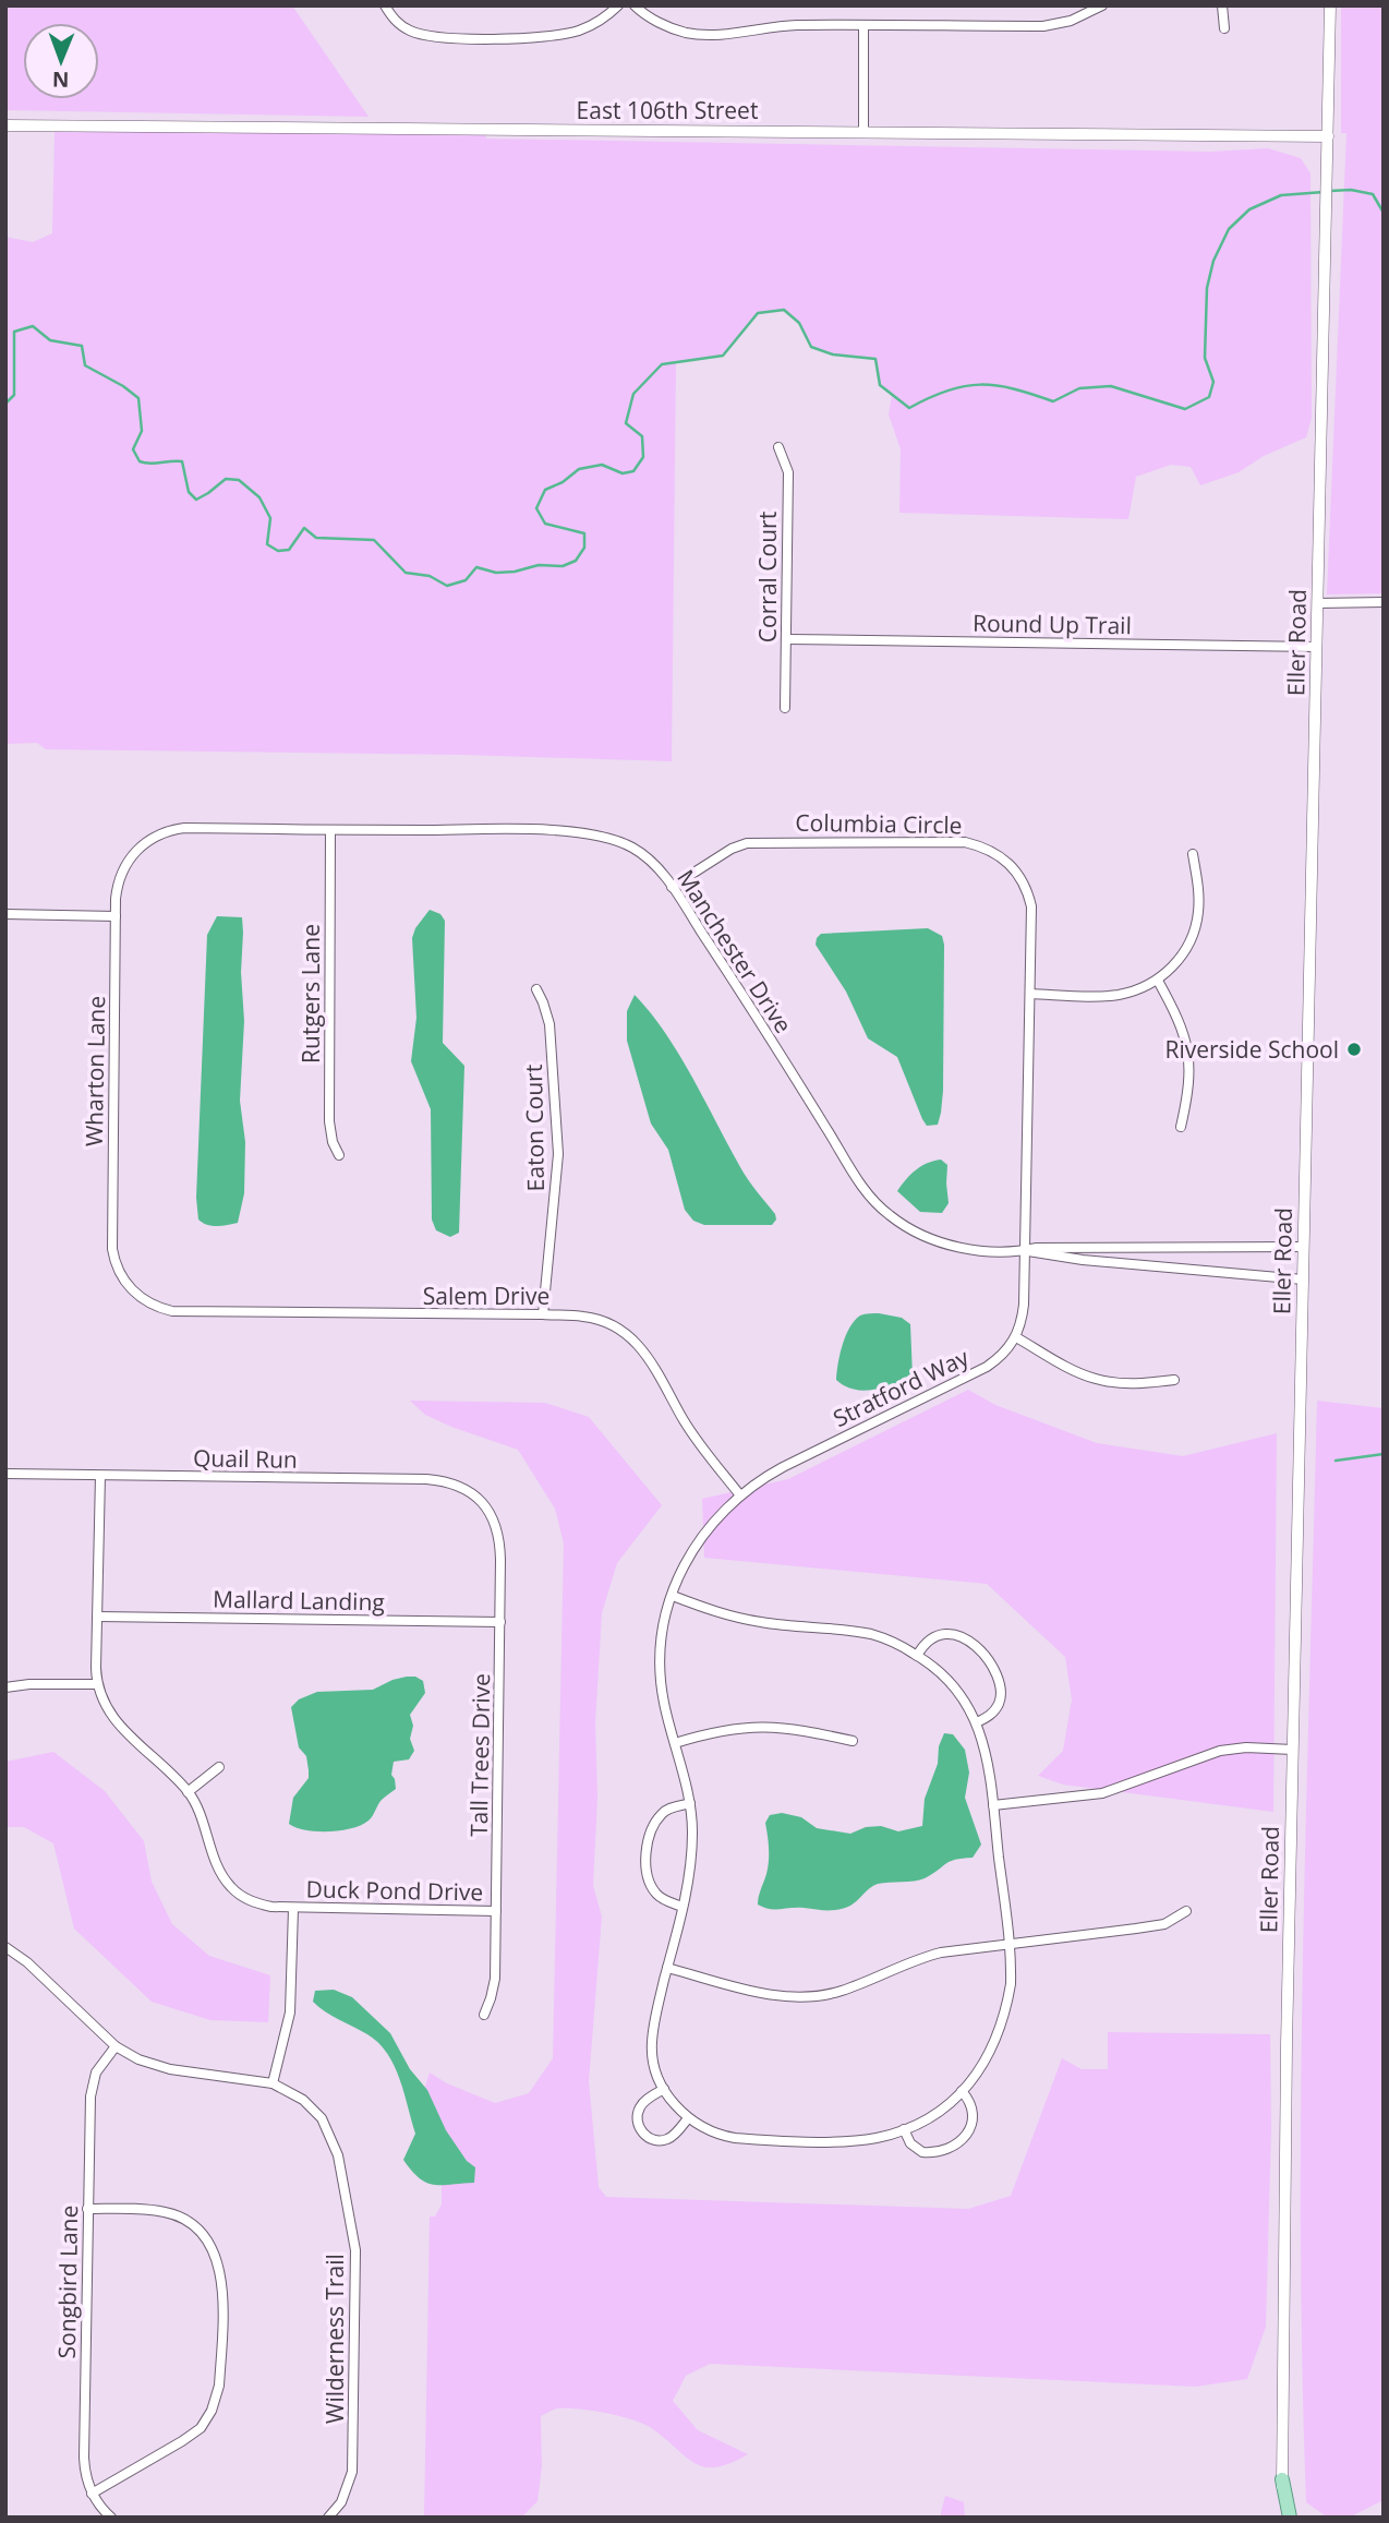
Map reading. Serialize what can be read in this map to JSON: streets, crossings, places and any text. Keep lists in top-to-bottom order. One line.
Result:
{"streets":{"street":["East 106th Street","Corral Court","Round Up Trail","Eller Road","Columbia Circle","Manchester Drive","Rutgers Lane","Wharton Lane","Eaton Court","Salem Drive","Stratford Way","Quail Run","Mallard Landing","Tall Trees Drive","Duck Pond Drive","Songbird Lane","Wilderness Trail"]},"crossings":[["East 106th Street","Eller Road"],["Corral Court","Round Up Trail"],["Round Up Trail","Eller Road"],["Eller Road","Manchester Drive"],["Columbia Circle","Manchester Drive"],["Manchester Drive","Rutgers Lane"],["Manchester Drive","Wharton Lane"],["Wharton Lane","Salem Drive"],["Eaton Court","Salem Drive"],["Salem Drive","Stratford Way"],["Quail Run","Tall Trees Drive"],["Mallard Landing","Tall Trees Drive"],["Tall Trees Drive","Duck Pond Drive"],["Songbird Lane","Wilderness Trail"]],"places":["Riverside School"],"north":"bottom"}
